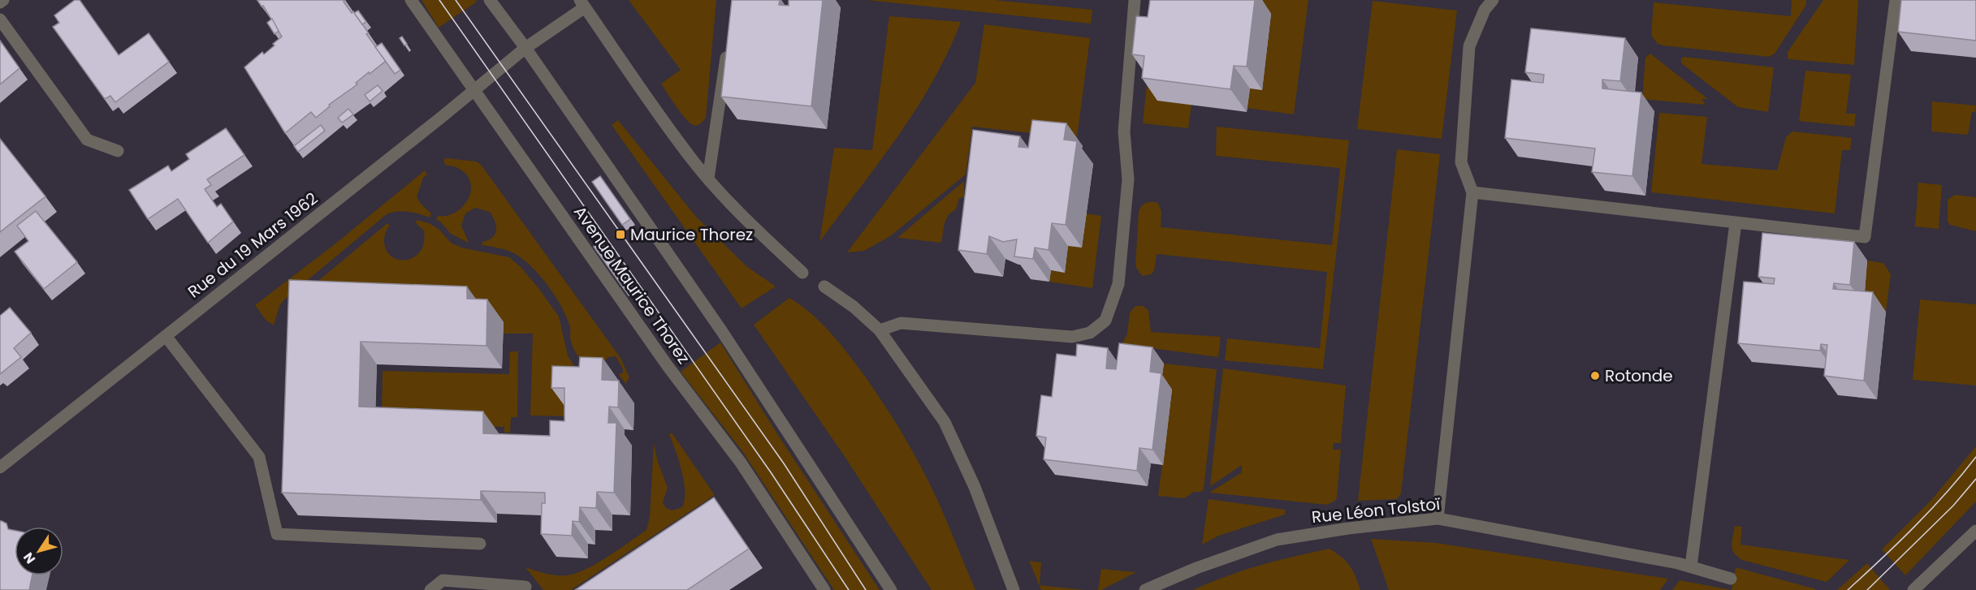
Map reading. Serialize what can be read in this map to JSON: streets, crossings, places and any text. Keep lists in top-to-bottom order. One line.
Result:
{"streets":{"street":["Rue du 19 Mars 1962","Avenue Maurice Thorez","Rue Léon Tolstoï"]},"crossings":[["Rue du 19 Mars 1962","Avenue Maurice Thorez"]],"places":{"transit":["Maurice Thorez"],"other":["Rotonde"]},"north":"bottom left"}
